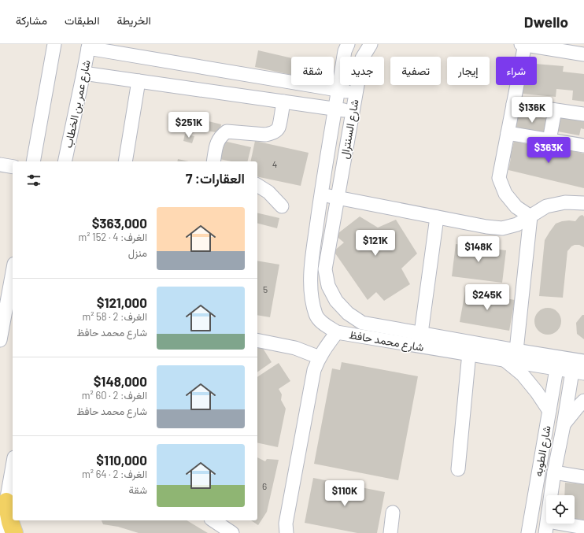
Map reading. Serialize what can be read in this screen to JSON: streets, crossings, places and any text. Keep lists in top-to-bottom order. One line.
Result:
{"streets":{"street":["شارع عمر بن الخطاب","شارع السنترال","شارع محمد حافظ","شارع الطوبه"]},"crossings":[["شارع السنترال","شارع محمد حافظ"],["شارع محمد حافظ","شارع الطوبه"]],"house_numbers":["4","5","6"],"page":{"header":"Dwello","nav":["الخريطة","الطبقات","مشاركة"],"chip":["شراء","إيجار","تصفية","جديد","شقة"],"price":["$136K","$251K","$363K","$121K","$148K","$245K","$110K"],"heading":"العقارات: 7","list":[{"name":"$363,000","note":"الغرف: 4 · 152 m² · منزل"},{"name":"$121,000","note":"الغرف: 2 · 58 m² · شارع محمد حافظ"},{"name":"$148,000","note":"الغرف: 2 · 60 m² · شارع محمد حافظ"},{"name":"$110,000","note":"الغرف: 2 · 64 m² · شقة"}]}}
